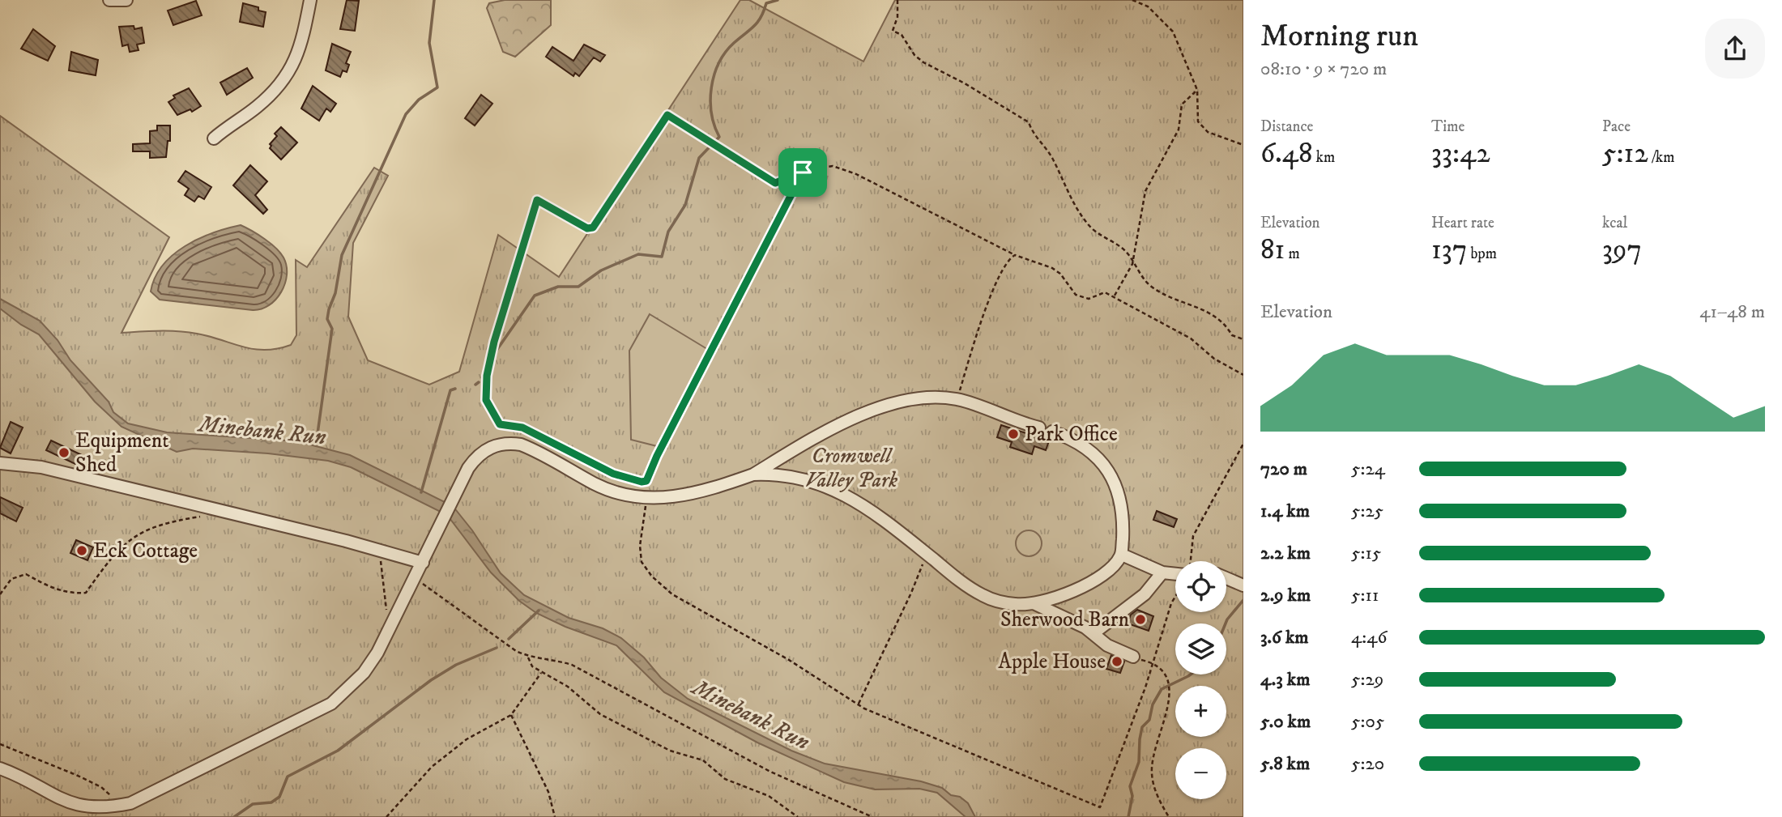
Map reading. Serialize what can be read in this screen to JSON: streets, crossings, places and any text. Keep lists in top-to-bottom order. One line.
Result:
{"water":["Minebank Run"],"parks":["Cromwell Valley Park"],"places":["Park Office","Equipment Shed","Eck Cottage","Sherwood Barn","Apple House"],"page":{"heading":["Morning run","08:10 · 9 × 720 m"],"stats":[["Distance","6.48 km"],["Time","33:42"],["Pace","5:12 /km"],["Elevation","81 m"],["Heart rate","137 bpm"],["kcal","397"]],"chart":["Elevation","41–48 m"],"list":[{"name":"720 m","note":"5:24"},{"name":"1.4 km","note":"5:25"},{"name":"2.2 km","note":"5:15"},{"name":"2.9 km","note":"5:11"},{"name":"3.6 km","note":"4:46"},{"name":"4.3 km","note":"5:29"},{"name":"5.0 km","note":"5:05"},{"name":"5.8 km","note":"5:20"}],"map_buttons":["+","−"]}}
